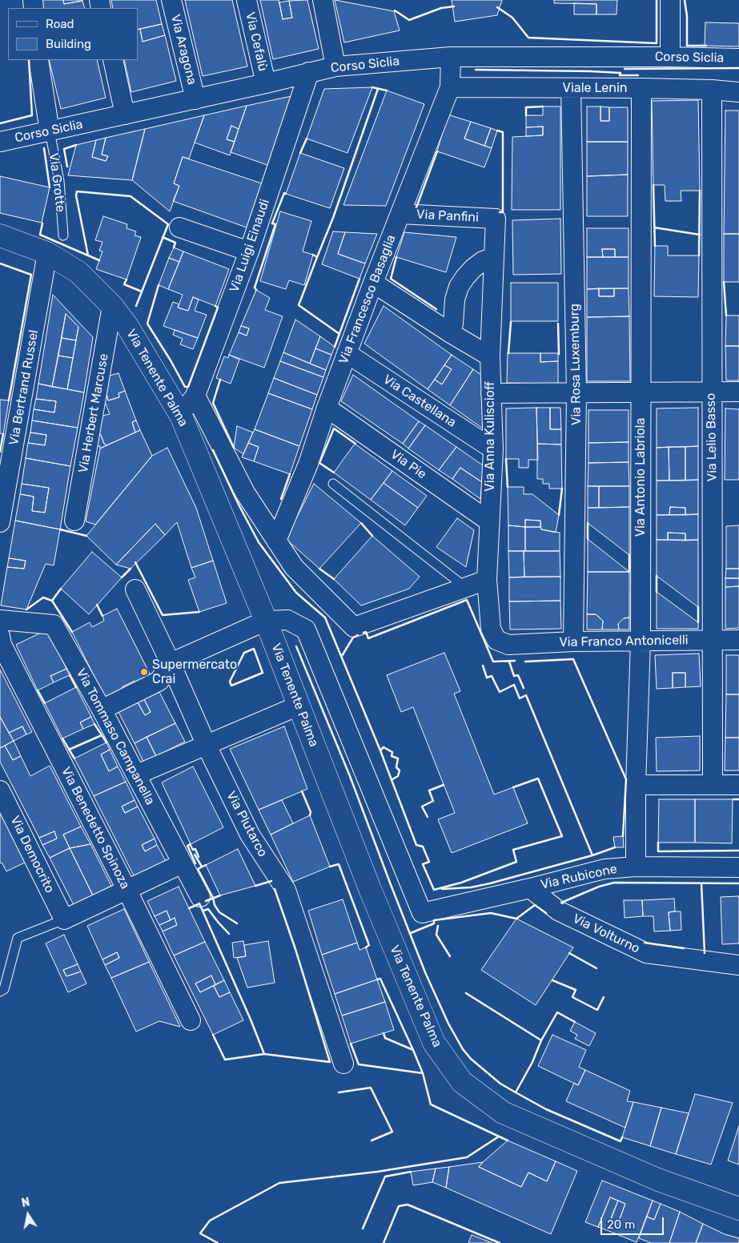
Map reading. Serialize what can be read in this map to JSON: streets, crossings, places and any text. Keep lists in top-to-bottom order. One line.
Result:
{"streets":{"main road":["Via Tenente Palma"],"street":["Via Cefalù","Via Aragona","Corso Siclia","Viale Lenin","Via Grotte","Via Panfini","Via Luigi Einaudi","Via Francesco Basaglia","Via Rosa Luxemburg","Via Bertrand Russel","Via Castellana","Via Herbert Marcuse","Via Anna Kuliscioff","Via Lelio Basso","Via Pie","Via Antonio Labriola","Via Franco Antonicelli","Via Tommaso Campanella","Via Plutarco","Via Benedetto Spinoza","Via Democrito","Via Rubicone","Via Volturno"]},"crossings":[["Via Cefalù","Corso Siclia"],["Via Aragona","Corso Siclia"],["Corso Siclia","Via Grotte"],["Corso Siclia","Via Luigi Einaudi"],["Corso Siclia","Via Francesco Basaglia"],["Viale Lenin","Via Francesco Basaglia"],["Viale Lenin","Via Rosa Luxemburg"],["Viale Lenin","Via Lelio Basso"],["Viale Lenin","Via Antonio Labriola"],["Via Panfini","Via Francesco Basaglia"],["Via Panfini","Via Anna Kuliscioff"],["Via Luigi Einaudi","Via Tenente Palma"],["Via Francesco Basaglia","Via Castellana"],["Via Francesco Basaglia","Via Pie"],["Via Rosa Luxemburg","Via Franco Antonicelli"],["Via Tenente Palma","Via Bertrand Russel"],["Via Tenente Palma","Via Herbert Marcuse"],["Via Tenente Palma","Via Rubicone"],["Via Castellana","Via Anna Kuliscioff"],["Via Anna Kuliscioff","Via Pie"],["Via Anna Kuliscioff","Via Franco Antonicelli"],["Via Lelio Basso","Via Franco Antonicelli"],["Via Antonio Labriola","Via Franco Antonicelli"],["Via Antonio Labriola","Via Rubicone"],["Via Rubicone","Via Volturno"]],"places":["Supermercato Crai"],"legend":["Road","Building"],"scale_bar":"20 m","north":"top"}
